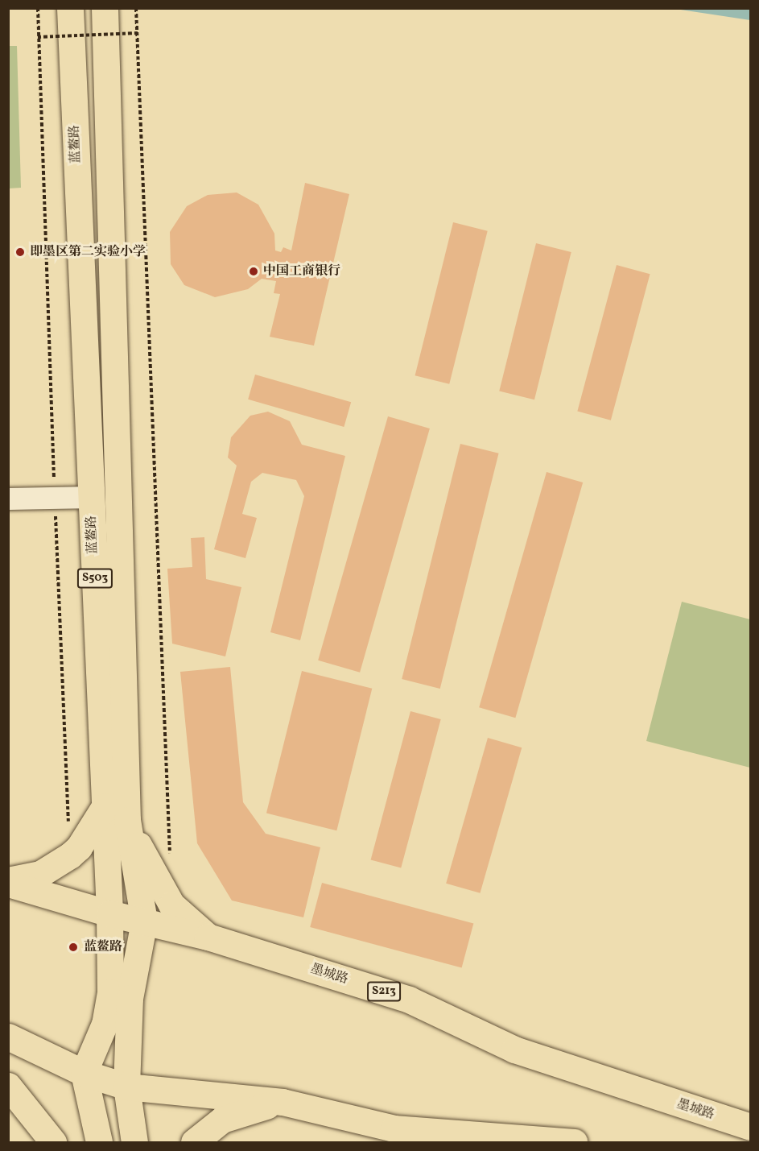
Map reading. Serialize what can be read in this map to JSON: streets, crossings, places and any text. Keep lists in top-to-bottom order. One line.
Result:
{"streets":{"main road":["蓝鳌路","S503","墨城路","S213"]},"crossings":[["蓝鳌路","墨城路"]],"places":["即墨区第二实验小学","中国工商银行","蓝鳌路"]}
